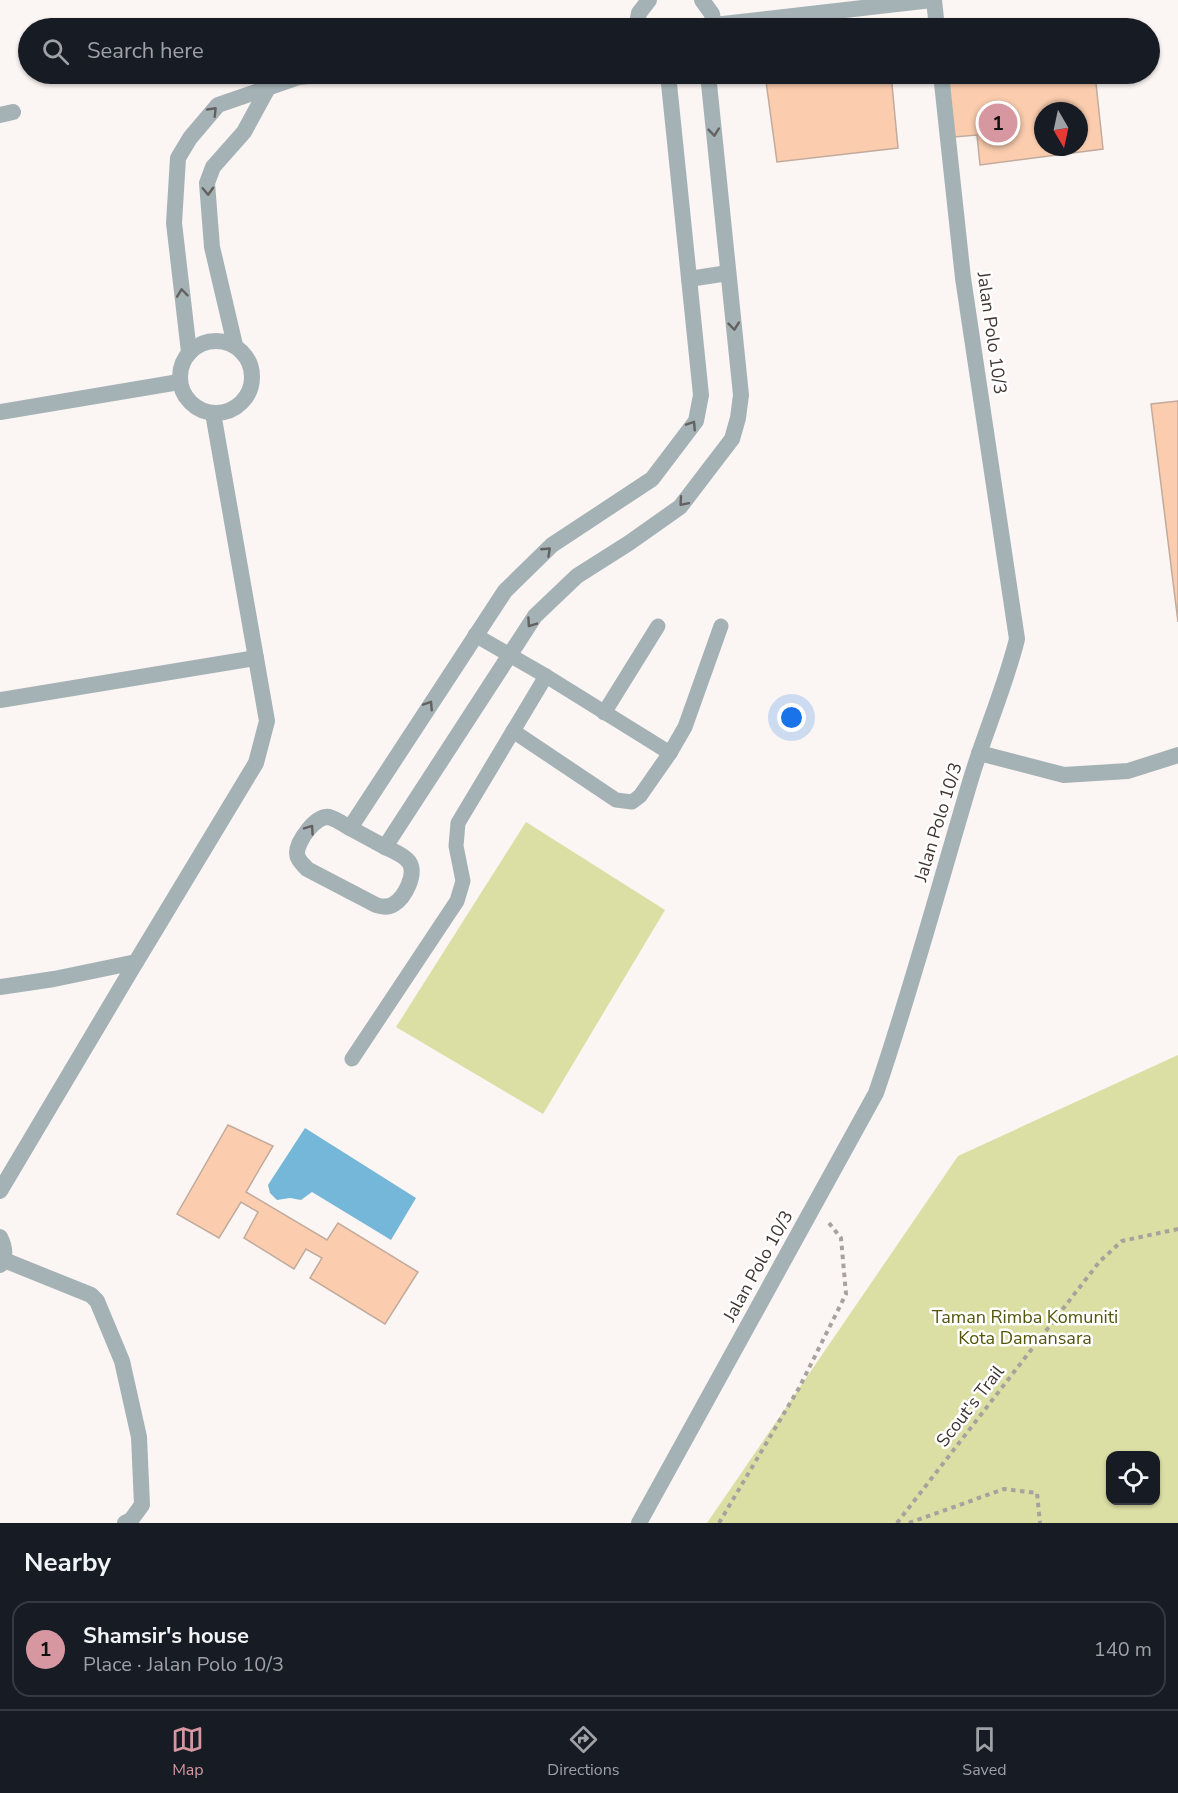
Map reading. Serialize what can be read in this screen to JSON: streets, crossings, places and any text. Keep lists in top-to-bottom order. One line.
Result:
{"streets":{"street":["Jalan Polo 10/3"],"path":["Scout's Trail"]},"parks":["Taman Rimba Komuniti Kota Damansara"],"north":"bottom","page":{"search":"Search here","pins":"1","heading":"Nearby","list":[{"mark":"1","name":"Shamsir's house","note":"Place · Jalan Polo 10/3","value":"140 m"}],"nav":["Map","Directions","Saved"]}}
